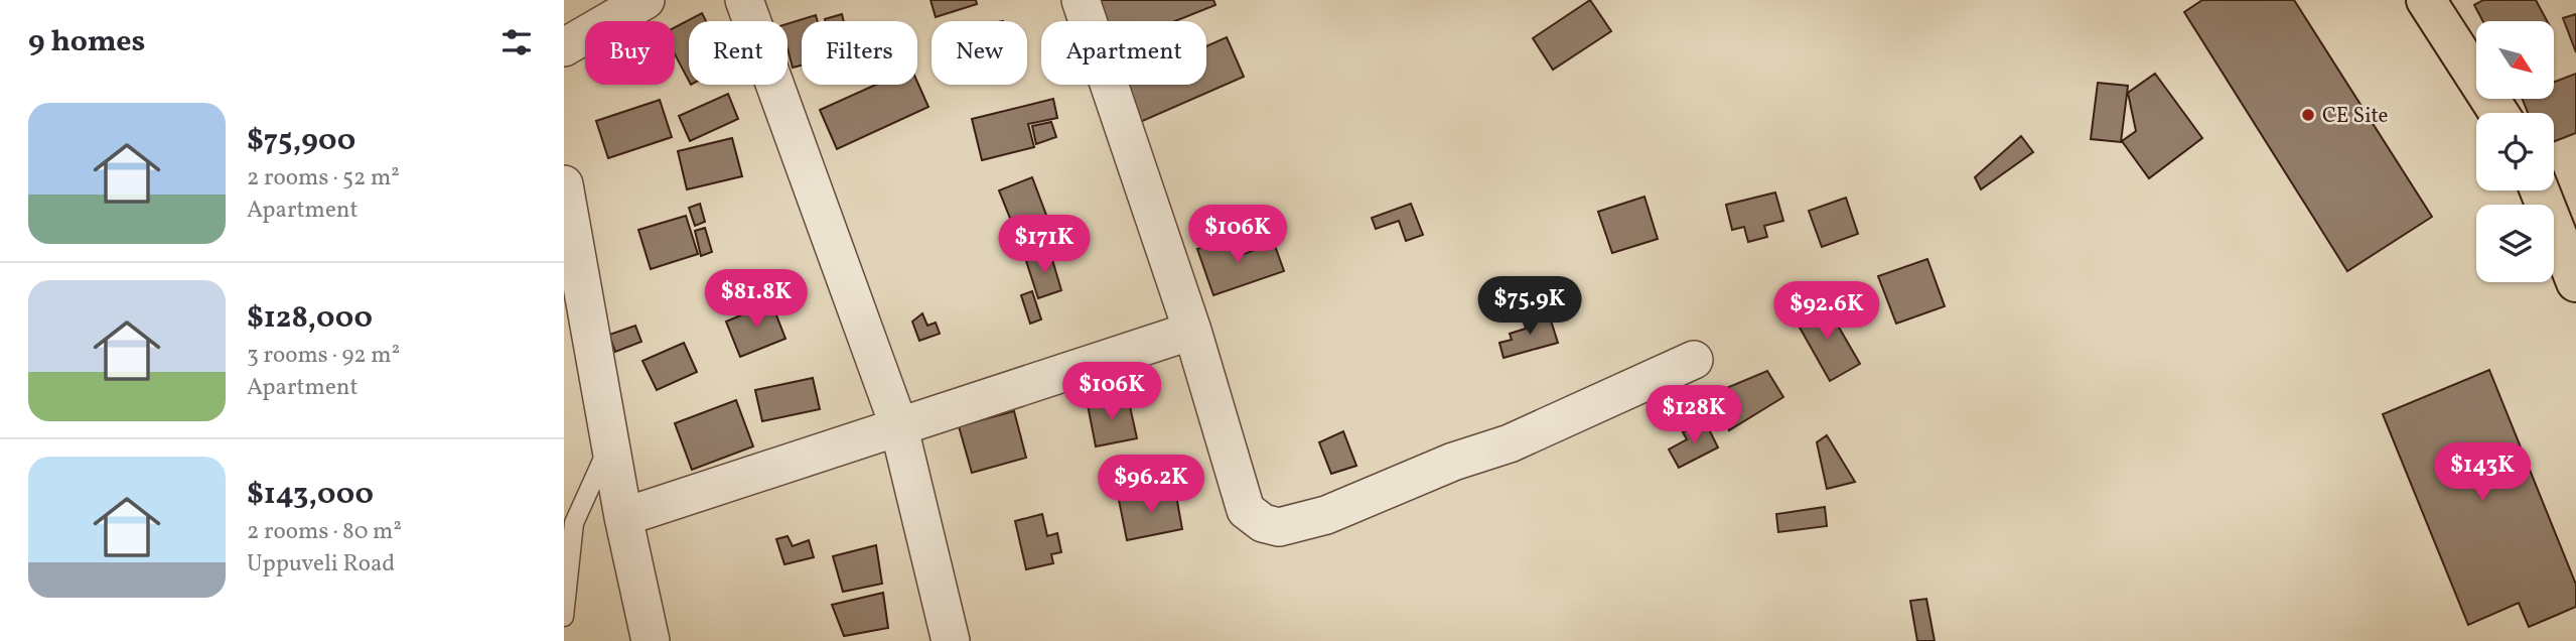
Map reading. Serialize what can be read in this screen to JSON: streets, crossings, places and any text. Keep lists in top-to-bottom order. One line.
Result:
{"places":["CE Site"],"north":"bottom right","page":{"heading":"9 homes","chip":["Buy","Rent","Filters","New","Apartment"],"list":[{"name":"$75,900","note":"2 rooms · 52 m² · Apartment"},{"name":"$128,000","note":"3 rooms · 92 m² · Apartment"},{"name":"$143,000","note":"2 rooms · 80 m² · Uppuveli Road"}],"price":["$106K","$171K","$81.8K","$75.9K","$92.6K","$106K","$128K","$143K","$96.2K"]}}
